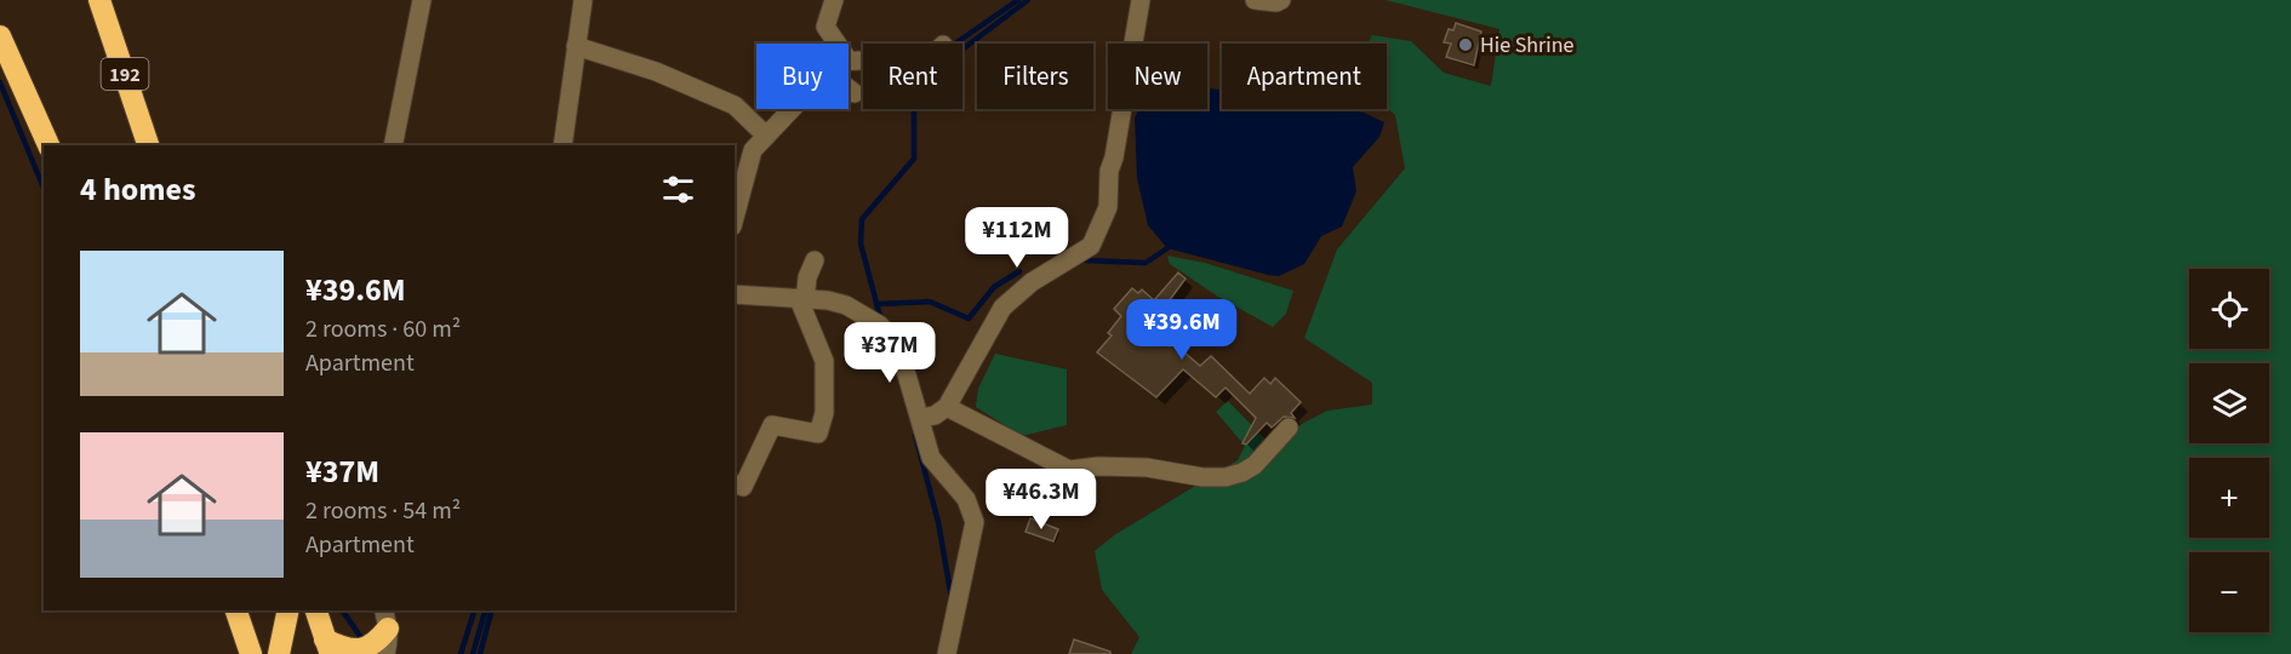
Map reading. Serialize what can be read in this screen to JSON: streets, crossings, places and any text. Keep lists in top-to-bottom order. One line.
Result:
{"streets":{"highway":["192"]},"places":["Hie Shrine"],"page":{"chip":["Buy","Rent","Filters","New","Apartment"],"heading":"4 homes","price":["¥112M","¥39.6M","¥37M","¥46.3M"],"list":[{"name":"¥39.6M","note":"2 rooms · 60 m² · Apartment"},{"name":"¥37M","note":"2 rooms · 54 m² · Apartment"}],"map_buttons":["+","−"]}}
